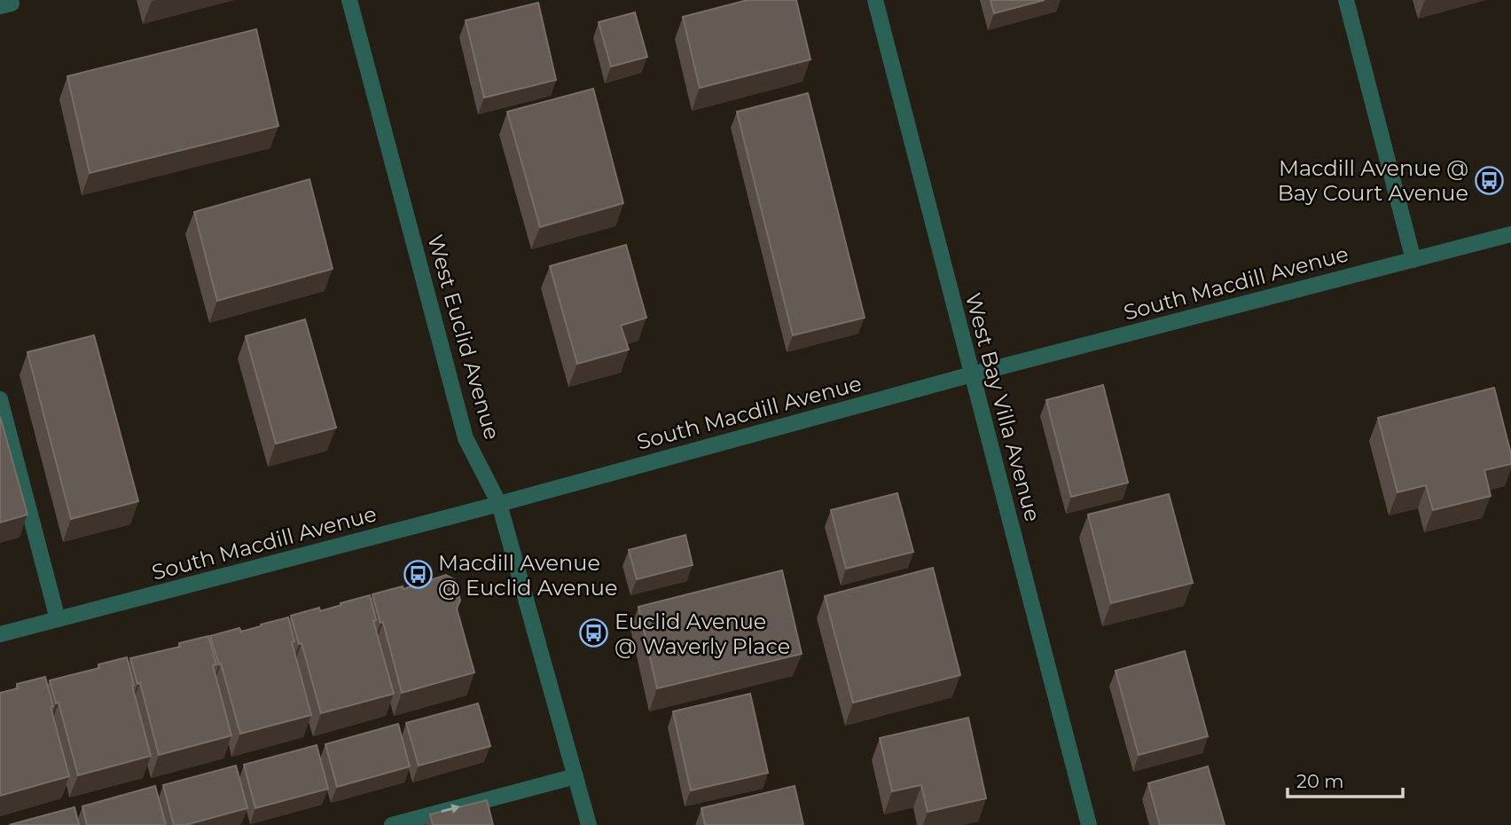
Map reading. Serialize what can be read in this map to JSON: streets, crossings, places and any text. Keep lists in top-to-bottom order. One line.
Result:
{"streets":{"street":["South Macdill Avenue","West Euclid Avenue","West Bay Villa Avenue"]},"crossings":[["South Macdill Avenue","West Euclid Avenue"],["South Macdill Avenue","West Bay Villa Avenue"]],"places":{"bus stop":["Macdill Avenue @ Bay Court Avenue","Macdill Avenue @ Euclid Avenue","Euclid Avenue @ Waverly Place"]},"scale_bar":"20 m"}
